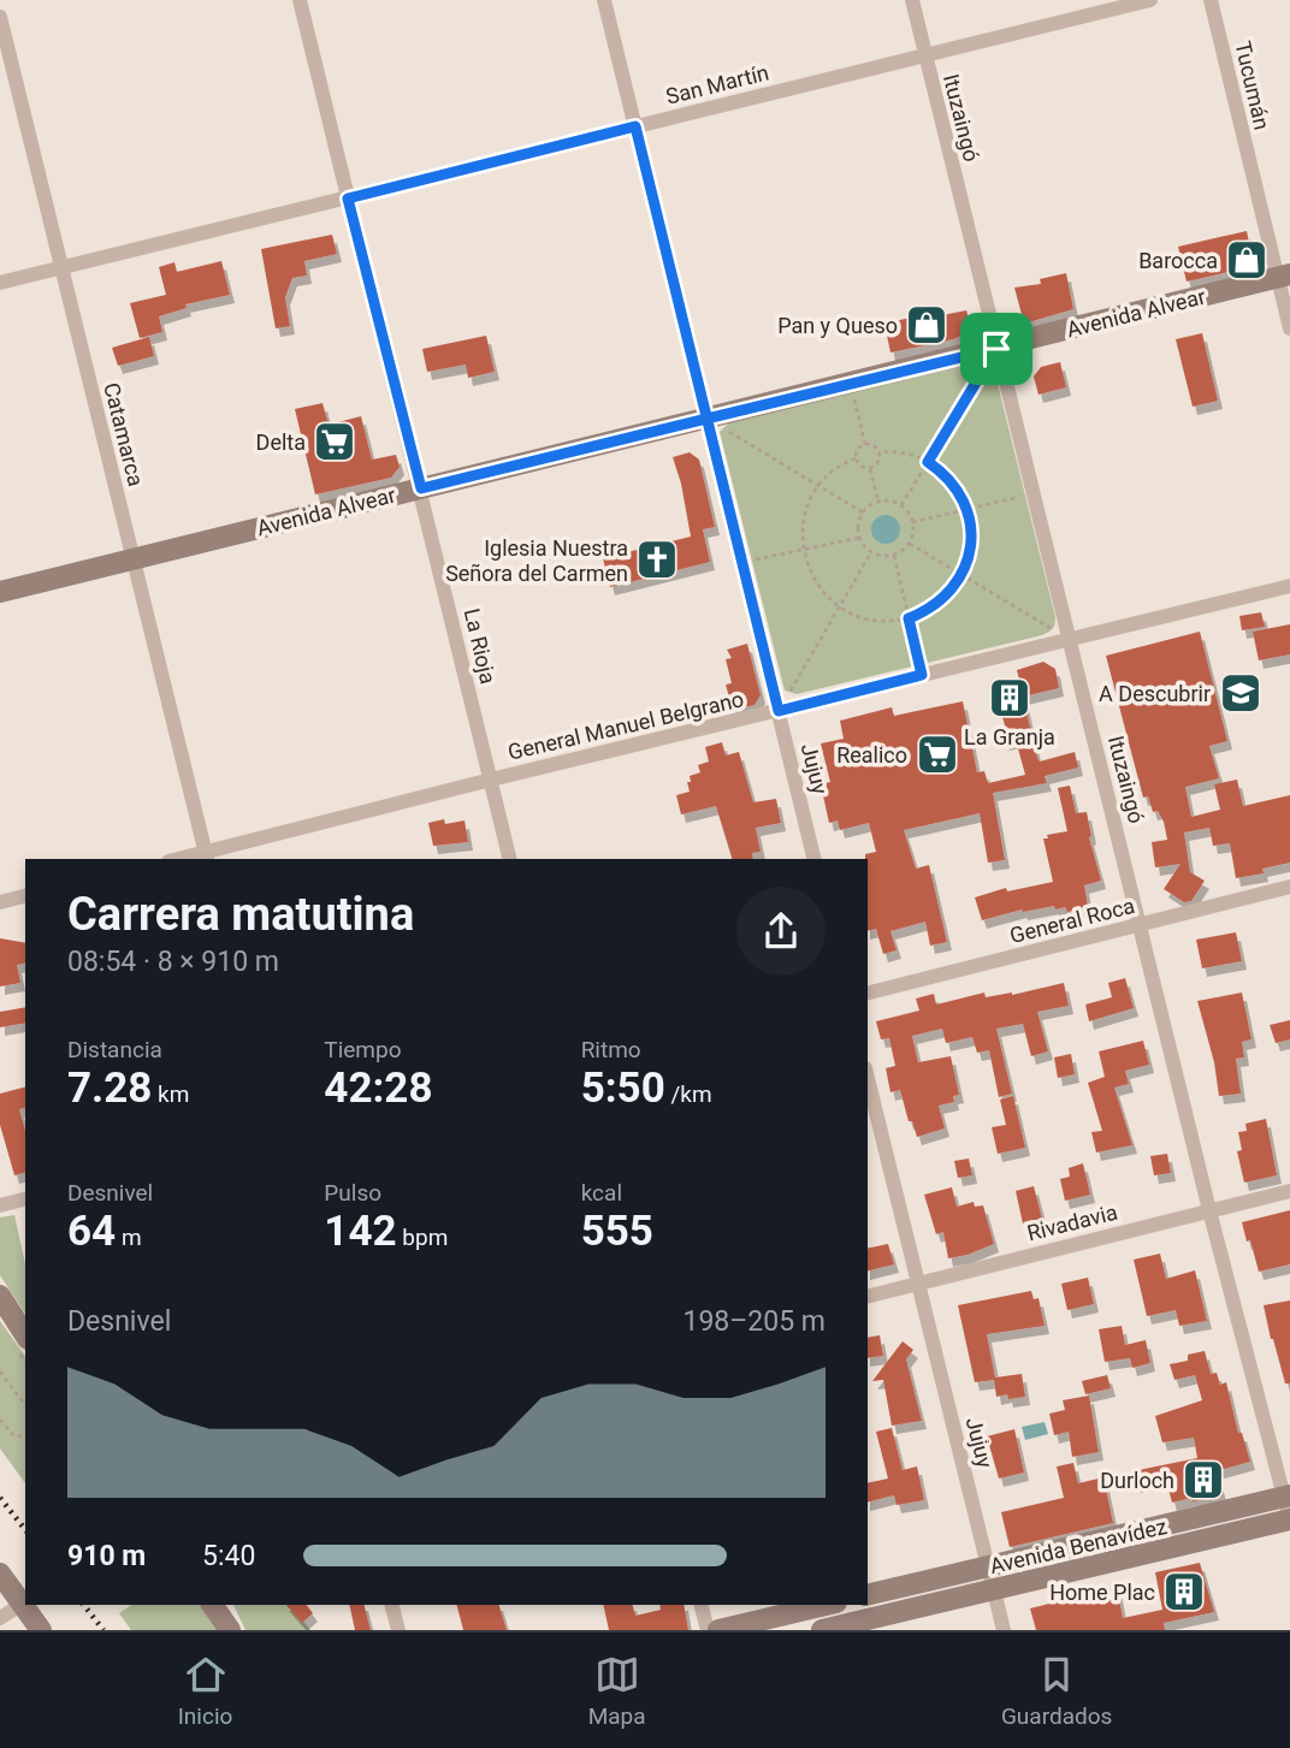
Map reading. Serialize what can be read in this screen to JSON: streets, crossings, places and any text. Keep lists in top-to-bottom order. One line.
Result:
{"streets":{"street":["San Martín","Tucumán","Ituzaingó","Avenida Alvear","Catamarca","La Rioja","General Manuel Belgrano","Jujuy","General Roca","Rivadavia","Avenida Benavídez"]},"crossings":[["San Martín","Ituzaingó"],["San Martín","Catamarca"],["San Martín","La Rioja"],["San Martín","Jujuy"],["Tucumán","Avenida Alvear"],["Ituzaingó","Avenida Alvear"],["Ituzaingó","General Manuel Belgrano"],["Ituzaingó","General Roca"],["Ituzaingó","Rivadavia"],["Ituzaingó","Avenida Benavídez"],["Avenida Alvear","Catamarca"],["Avenida Alvear","La Rioja"],["Avenida Alvear","Jujuy"],["Catamarca","General Manuel Belgrano"],["La Rioja","General Manuel Belgrano"],["General Manuel Belgrano","Jujuy"],["Jujuy","Rivadavia"],["Jujuy","Avenida Benavídez"]],"places":{"shop":["Barocca","Pan y Queso"],"supermarket":["Delta","Realico"],"church":["Iglesia Nuestra Señora del Carmen"],"school or university":["A Descubrir"],"building":["La Granja","Durloch","Home Plac"]},"page":{"heading":["Carrera matutina","08:54 · 8 × 910 m"],"stats":[["Distancia","7.28 km"],["Tiempo","42:28"],["Ritmo","5:50 /km"],["Desnivel","64 m"],["Pulso","142 bpm"],["kcal","555"]],"chart":["Desnivel","198–205 m"],"list":[{"name":"910 m","note":"5:40"}],"tabs":["Inicio","Mapa","Guardados"]}}
